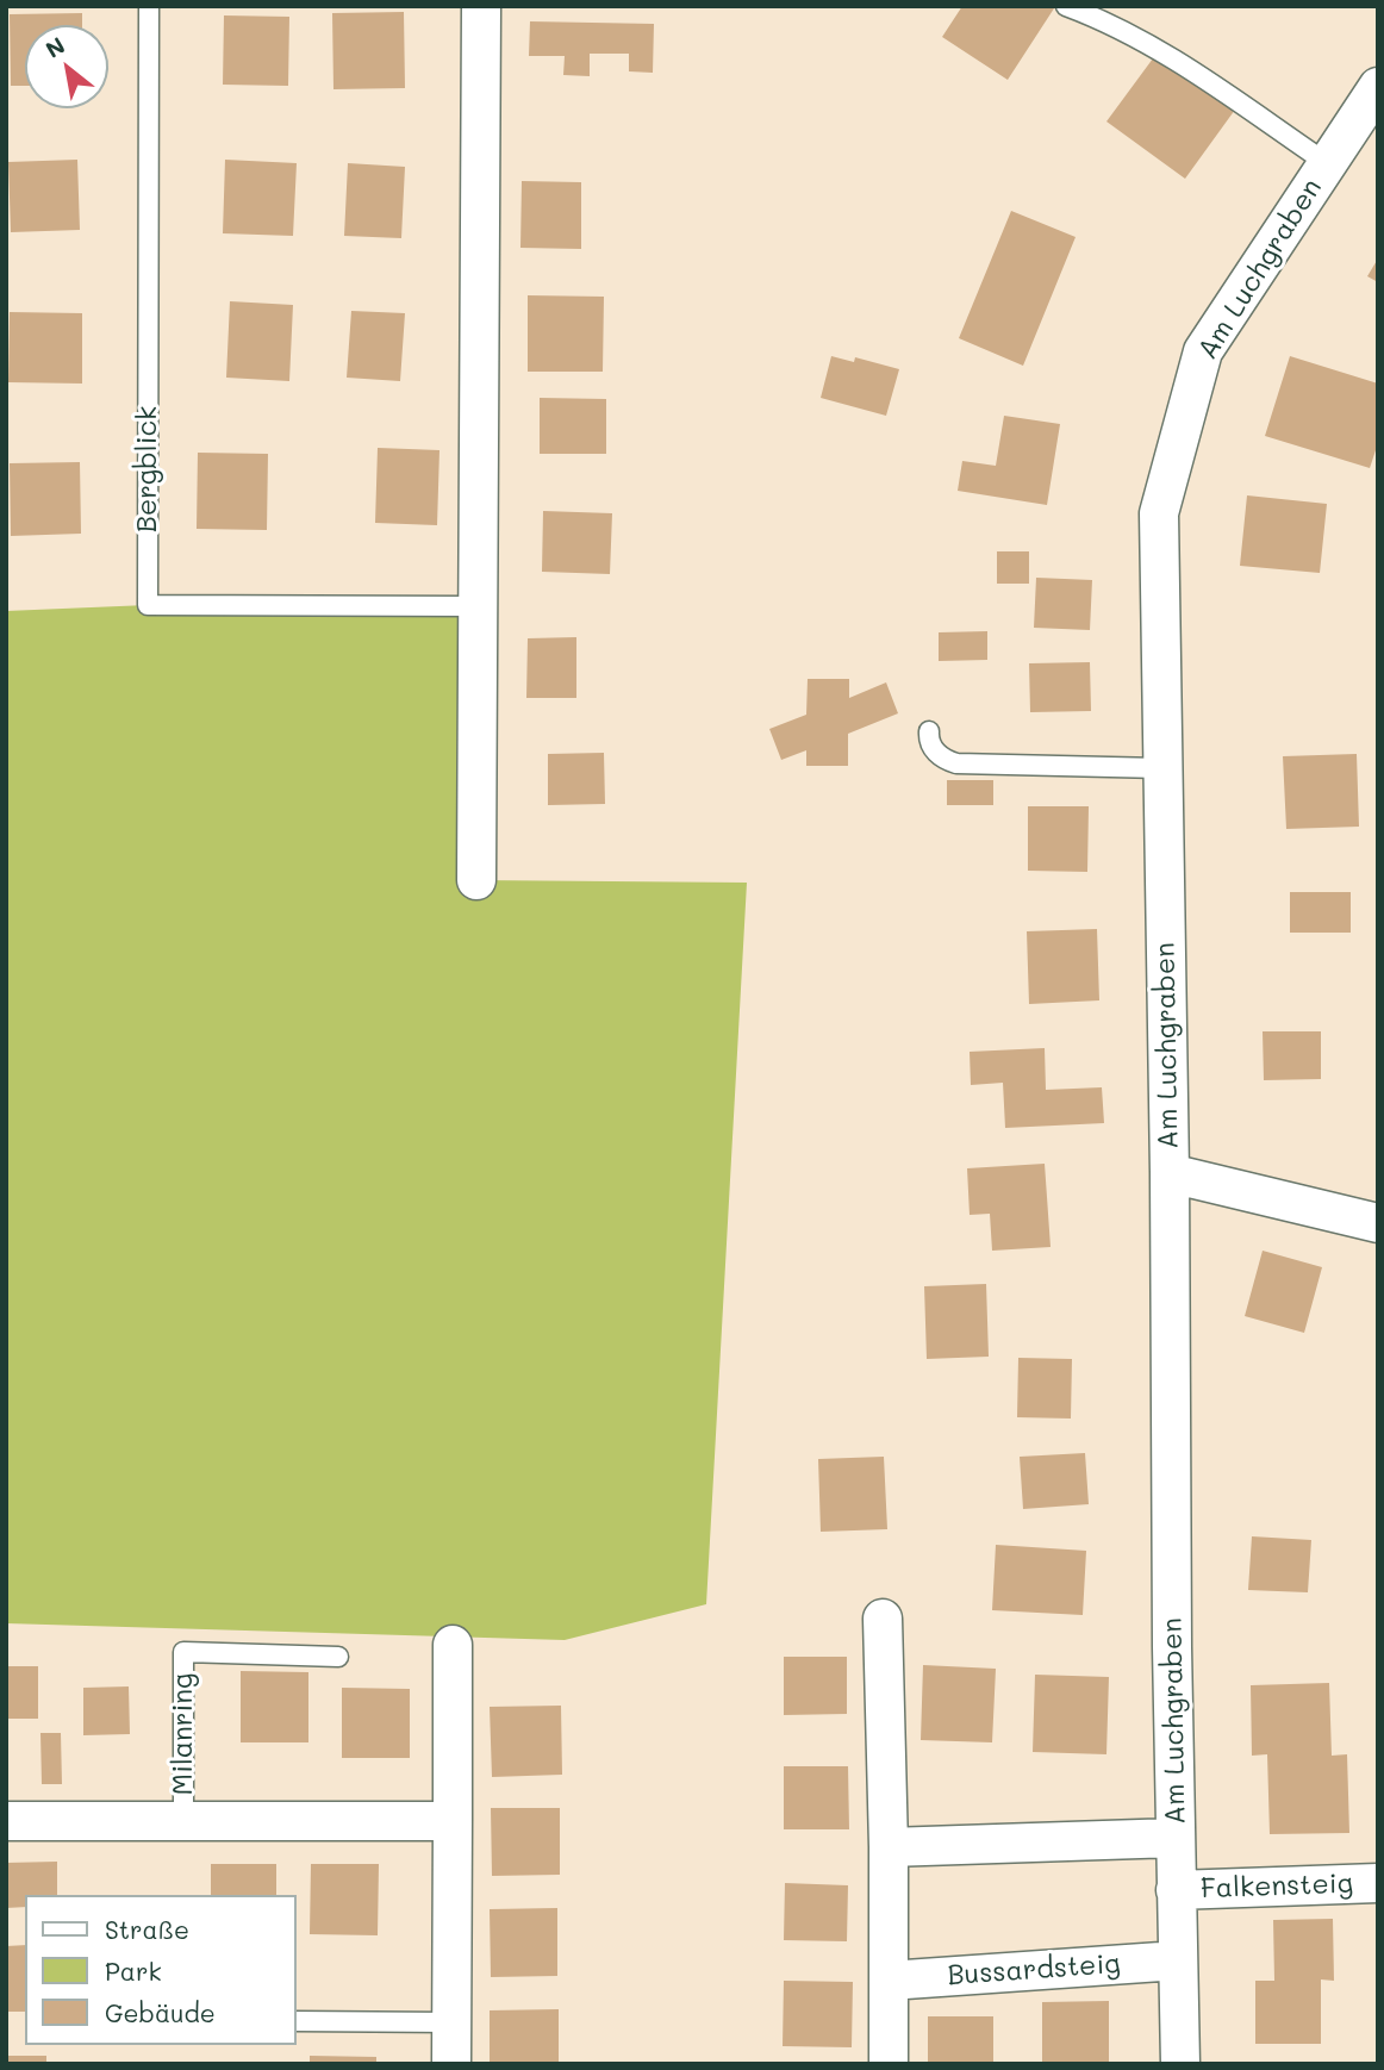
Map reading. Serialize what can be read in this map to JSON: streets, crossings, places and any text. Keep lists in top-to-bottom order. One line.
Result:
{"streets":{"street":["Am Luchgraben","Milanring","Falkensteig","Bussardsteig"],"lane":["Bergblick"]},"crossings":[["Am Luchgraben","Falkensteig"],["Am Luchgraben","Bussardsteig"]],"legend":["Straße","Park","Gebäude"],"north":"top left"}
